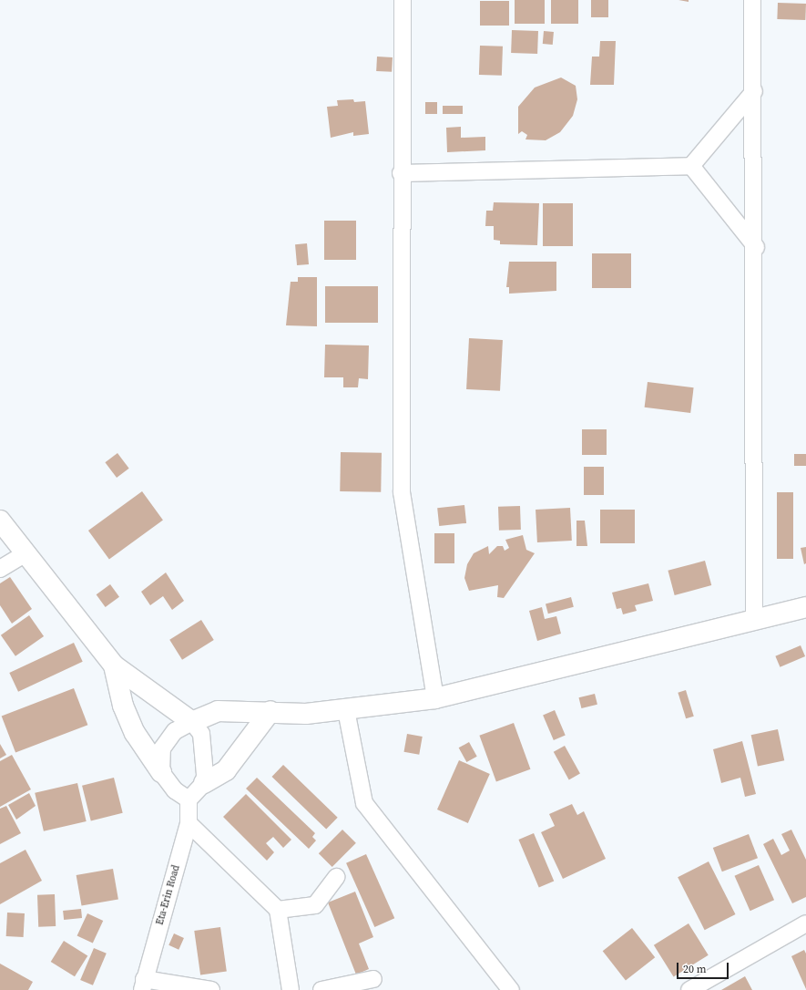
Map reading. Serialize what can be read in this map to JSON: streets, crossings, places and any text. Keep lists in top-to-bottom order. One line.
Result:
{"streets":{"street":["Eta-Erin Road"]},"scale_bar":"20 m"}
